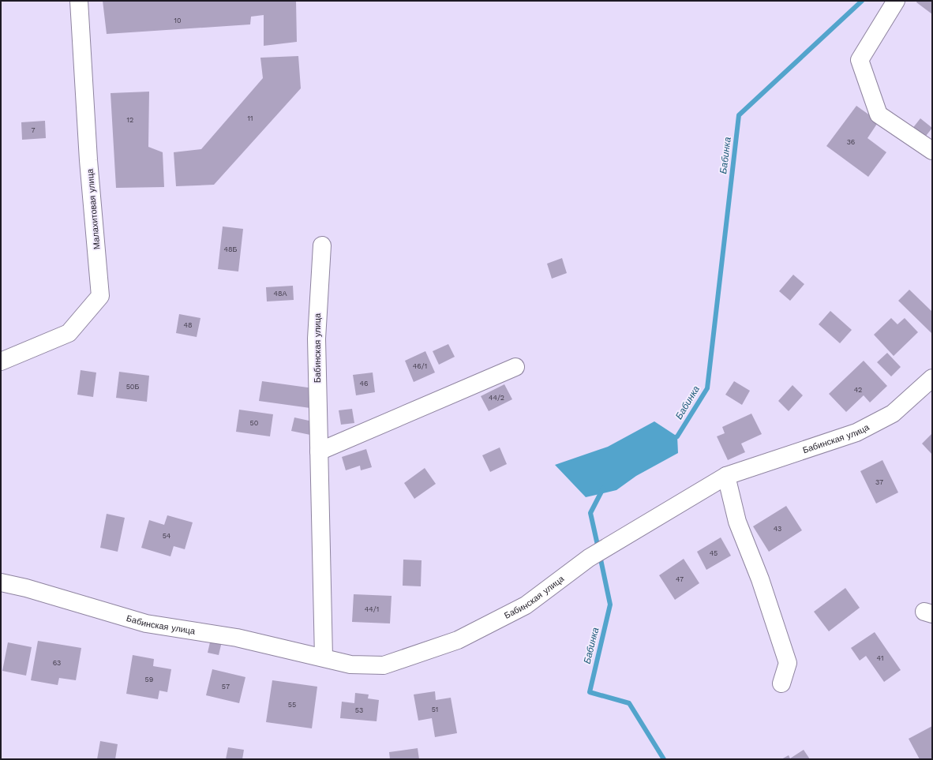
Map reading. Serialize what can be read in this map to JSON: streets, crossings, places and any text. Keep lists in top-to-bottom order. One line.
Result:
{"streets":{"street":["Малахитовая улица","Бабинская улица"]},"water":["Бабинка"],"house_numbers":["10","11","12","7","36","48Б","48А","48","46/1","46","50Б","42","44/2","50","37","43","54","45","47","44/1","41","63","59","57","55","51","53"]}
